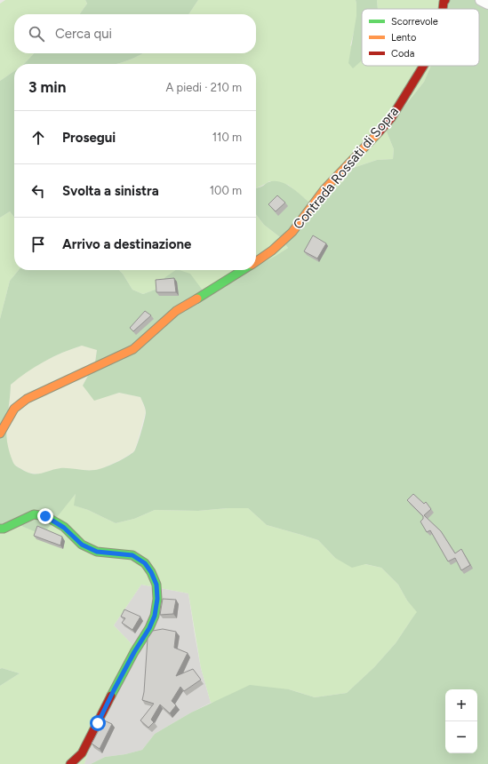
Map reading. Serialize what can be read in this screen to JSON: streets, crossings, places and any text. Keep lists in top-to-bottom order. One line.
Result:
{"streets":{"street":["Contrada Rossati di Sopra"]},"legend":["Scorrevole","Lento","Coda"],"page":{"search":"Cerca qui","heading":["3 min","A piedi · 210 m"],"list":[["Prosegui","110 m"],["Svolta a sinistra","100 m"],"Arrivo a destinazione"],"map_buttons":["+","−"]}}
